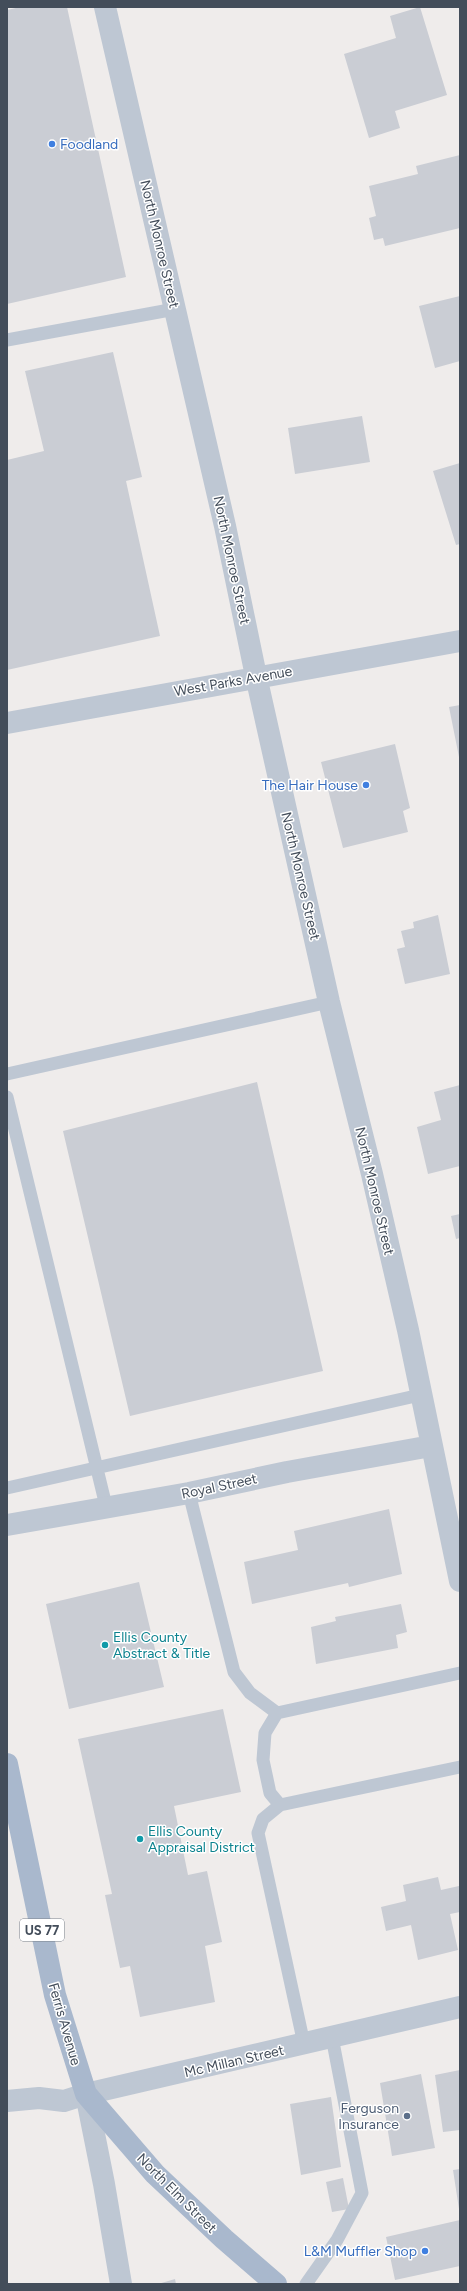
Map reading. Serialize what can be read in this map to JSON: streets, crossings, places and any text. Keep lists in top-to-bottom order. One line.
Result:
{"streets":{"main road":["US 77","Ferris Avenue","North Elm Street"],"street":["North Monroe Street","West Parks Avenue","Royal Street","Mc Millan Street"]},"crossings":[["North Monroe Street","West Parks Avenue"],["North Monroe Street","Royal Street"],["Ferris Avenue","Mc Millan Street"],["Ferris Avenue","North Elm Street"],["Mc Millan Street","North Elm Street"]],"places":["Foodland","The Hair House","Ellis County Abstract & Title","Ellis County Appraisal District","Ferguson Insurance","L&M Muffler Shop"]}
